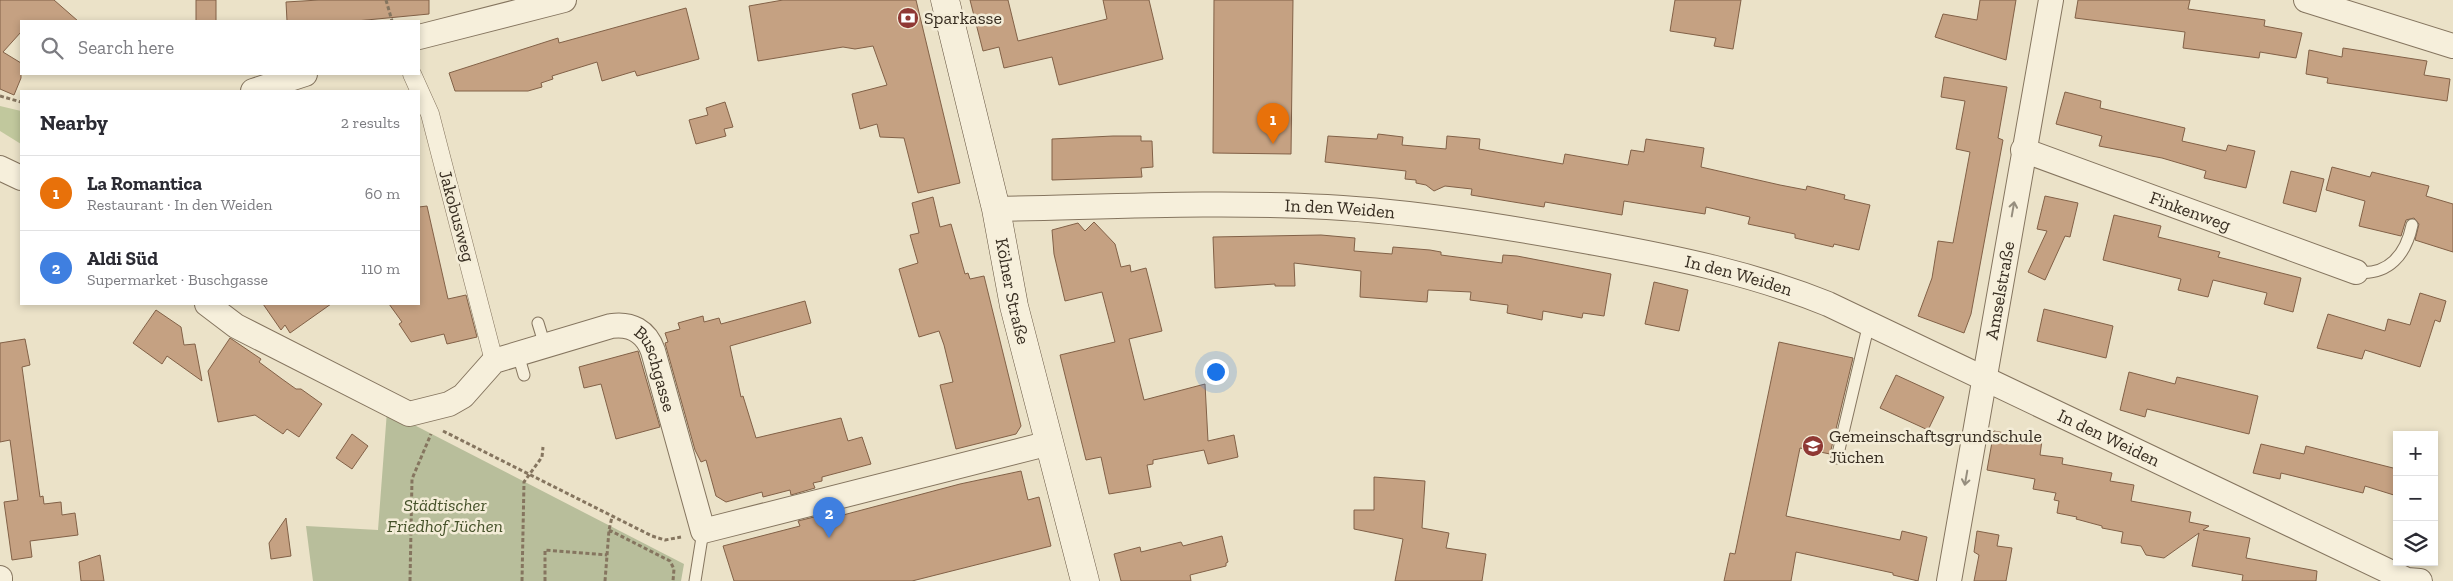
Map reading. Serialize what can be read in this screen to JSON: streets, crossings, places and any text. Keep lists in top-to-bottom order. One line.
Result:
{"streets":{"main road":["Kölner Straße"],"street":["In den Weiden","Finkenweg","Jakobusweg","Amselstraße","Buschgasse"]},"crossings":[["In den Weiden","Amselstraße"],["In den Weiden","Kölner Straße"],["Finkenweg","Amselstraße"],["Jakobusweg","Buschgasse"]],"parks":["Städtischer Friedhof Jüchen"],"places":{"bank":["Sparkasse"],"school or university":["Gemeinschaftsgrundschule Jüchen"]},"page":{"search":"Search here","heading":["Nearby","2 results"],"pins":["1","2"],"list":[{"mark":"1","name":"La Romantica","note":"Restaurant · In den Weiden","value":"60 m"},{"mark":"2","name":"Aldi Süd","note":"Supermarket · Buschgasse","value":"110 m"}],"map_buttons":["+","−"]}}
